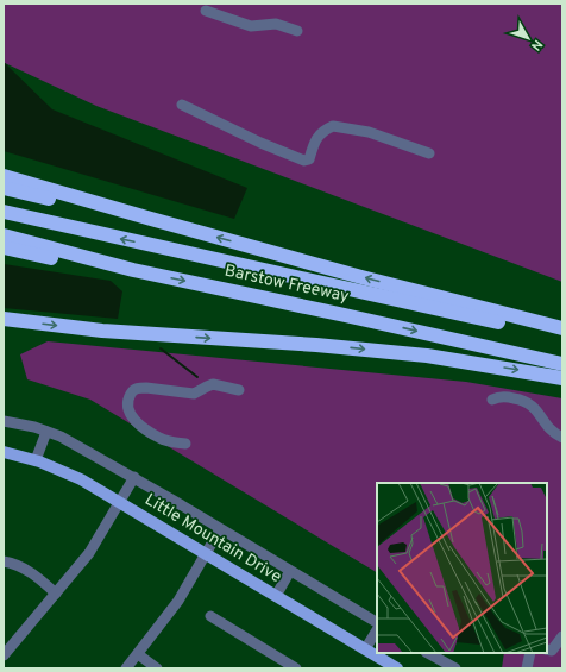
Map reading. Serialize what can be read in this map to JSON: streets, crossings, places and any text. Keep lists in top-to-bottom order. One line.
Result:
{"streets":{"highway":["Barstow Freeway"],"main road":["Little Mountain Drive"]},"north":"bottom right"}
